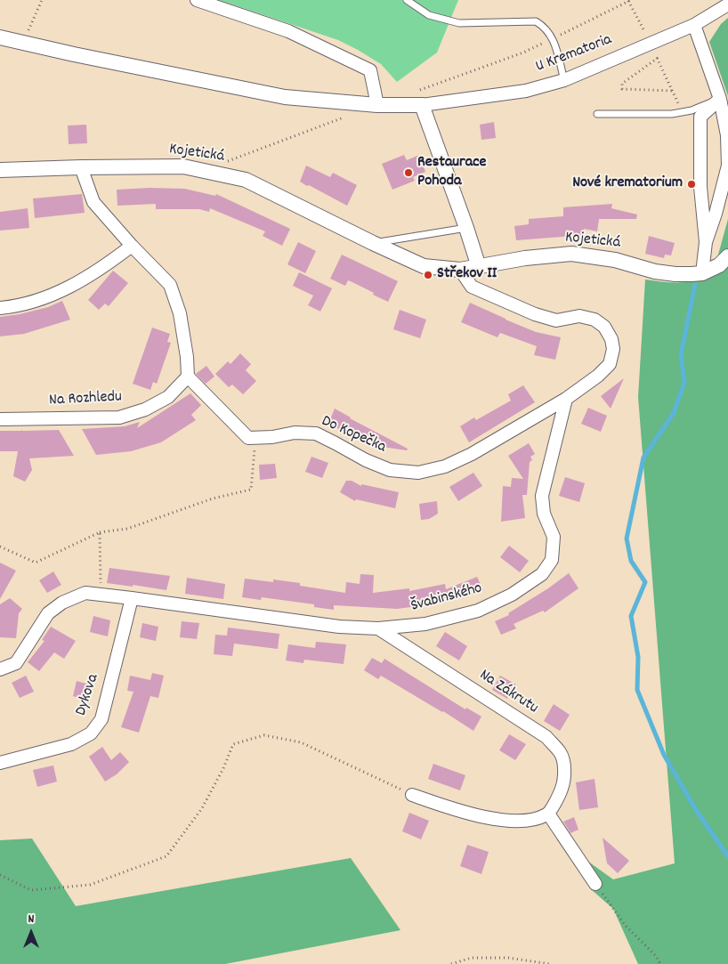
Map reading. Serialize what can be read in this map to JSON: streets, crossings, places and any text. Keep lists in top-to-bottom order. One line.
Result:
{"streets":{"street":["U Krematoria","Kojetická","Na Rozhledu","Do Kopečka","Švabinského","Na Zákrutu","Dykova"]},"crossings":[["Do Kopečka","Švabinského"],["Švabinského","Na Zákrutu"],["Švabinského","Dykova"]],"places":["Restaurace Pohoda","Nové krematorium","Střekov II"],"north":"top"}
